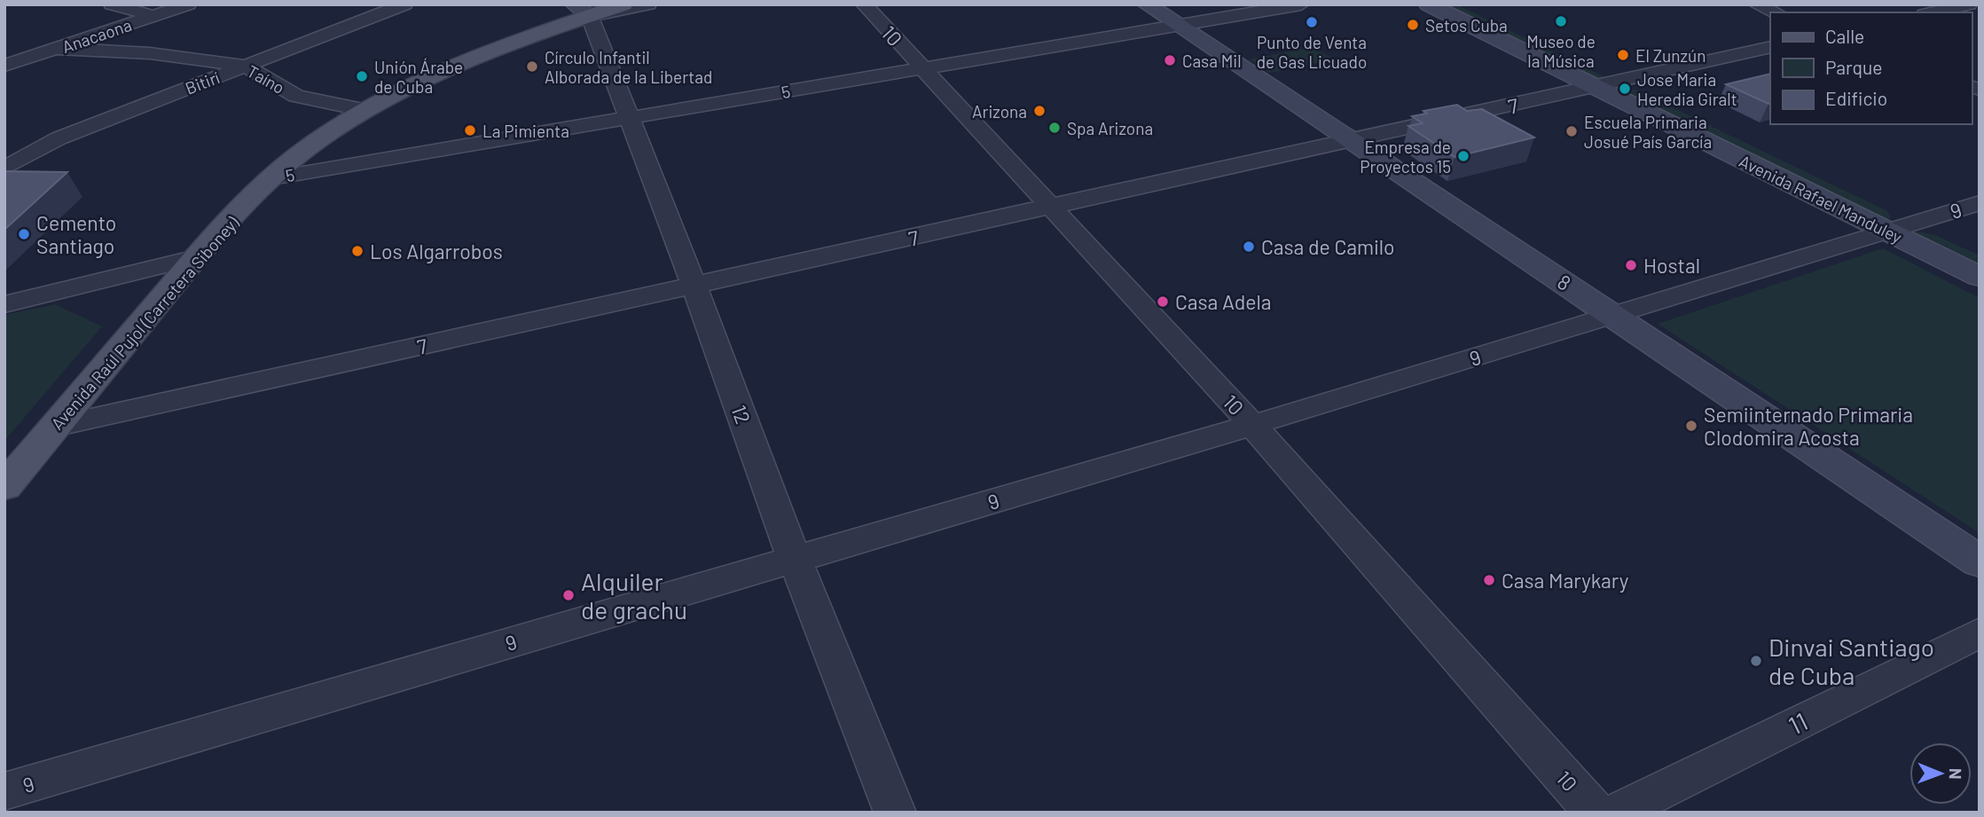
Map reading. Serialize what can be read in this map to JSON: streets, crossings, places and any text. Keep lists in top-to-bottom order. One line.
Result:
{"streets":{"main road":["Avenida Rafael Manduley","8","Avenida Raúl Pujol (Carretera Siboney)"],"street":["Anacaona","10","Taíno","Bitirí","5","7","9","12","11"]},"crossings":[["Anacaona","Taíno"],["10","5"],["10","7"],["10","9"],["Taíno","Bitirí"],["Taíno","Avenida Raúl Pujol (Carretera Siboney)"],["5","8"],["5","Avenida Raúl Pujol (Carretera Siboney)"],["5","12"],["7","Avenida Rafael Manduley"],["7","8"],["7","Avenida Raúl Pujol (Carretera Siboney)"],["7","12"],["Avenida Rafael Manduley","9"],["9","8"],["9","12"],["Avenida Raúl Pujol (Carretera Siboney)","12"]],"places":["Museo de la Música","Punto de Venta de Gas Licuado","Setos Cuba","El Zunzún","Casa Mil","Círculo Infantil Alborada de la Libertad","Unión Árabe de Cuba","Jose Maria Heredia Giralt","Arizona","Spa Arizona","La Pimienta","Escuela Primaria Josué País García","Empresa de Proyectos 15","Cemento Santiago","Casa de Camilo","Los Algarrobos","Hostal","Casa Adela","Semiinternado Primaria Clodomira Acosta","Casa Marykary","Alquiler de grachu","Dinvai Santiago de Cuba"],"legend":["Calle","Parque","Edificio"],"north":"right"}
